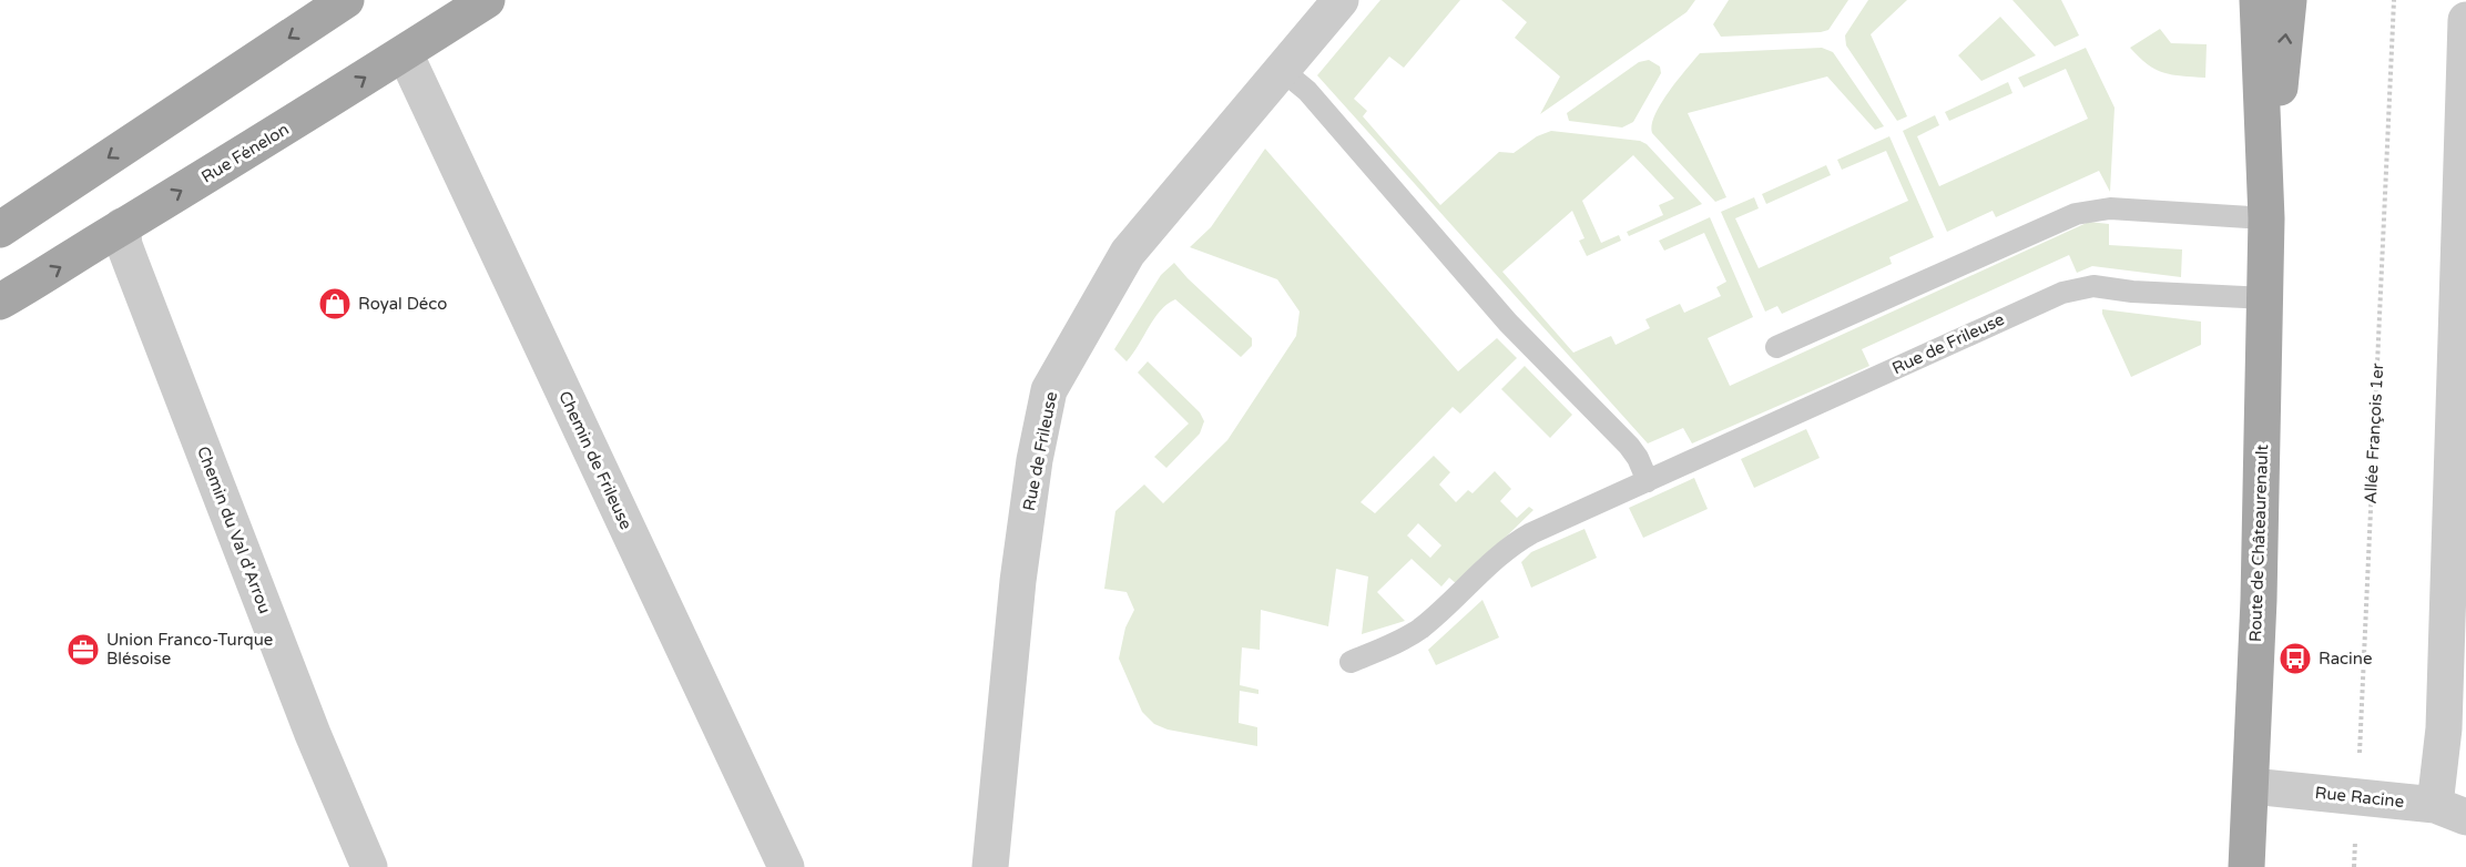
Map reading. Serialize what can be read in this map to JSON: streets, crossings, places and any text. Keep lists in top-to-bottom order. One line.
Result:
{"streets":{"main road":["Rue Fénelon","Route de Châteaurenault"],"street":["Rue de Frileuse","Chemin de Frileuse","Chemin du Val d'Arrou","Rue Racine"],"path":["Allée François 1er"]},"crossings":[["Rue Fénelon","Chemin de Frileuse"],["Rue Fénelon","Chemin du Val d'Arrou"],["Rue de Frileuse","Route de Châteaurenault"],["Allée François 1er","Rue Racine"],["Route de Châteaurenault","Rue Racine"]],"places":{"shop":["Royal Déco"],"office":["Union Franco-Turque Blésoise"],"bus stop":["Racine"]}}
